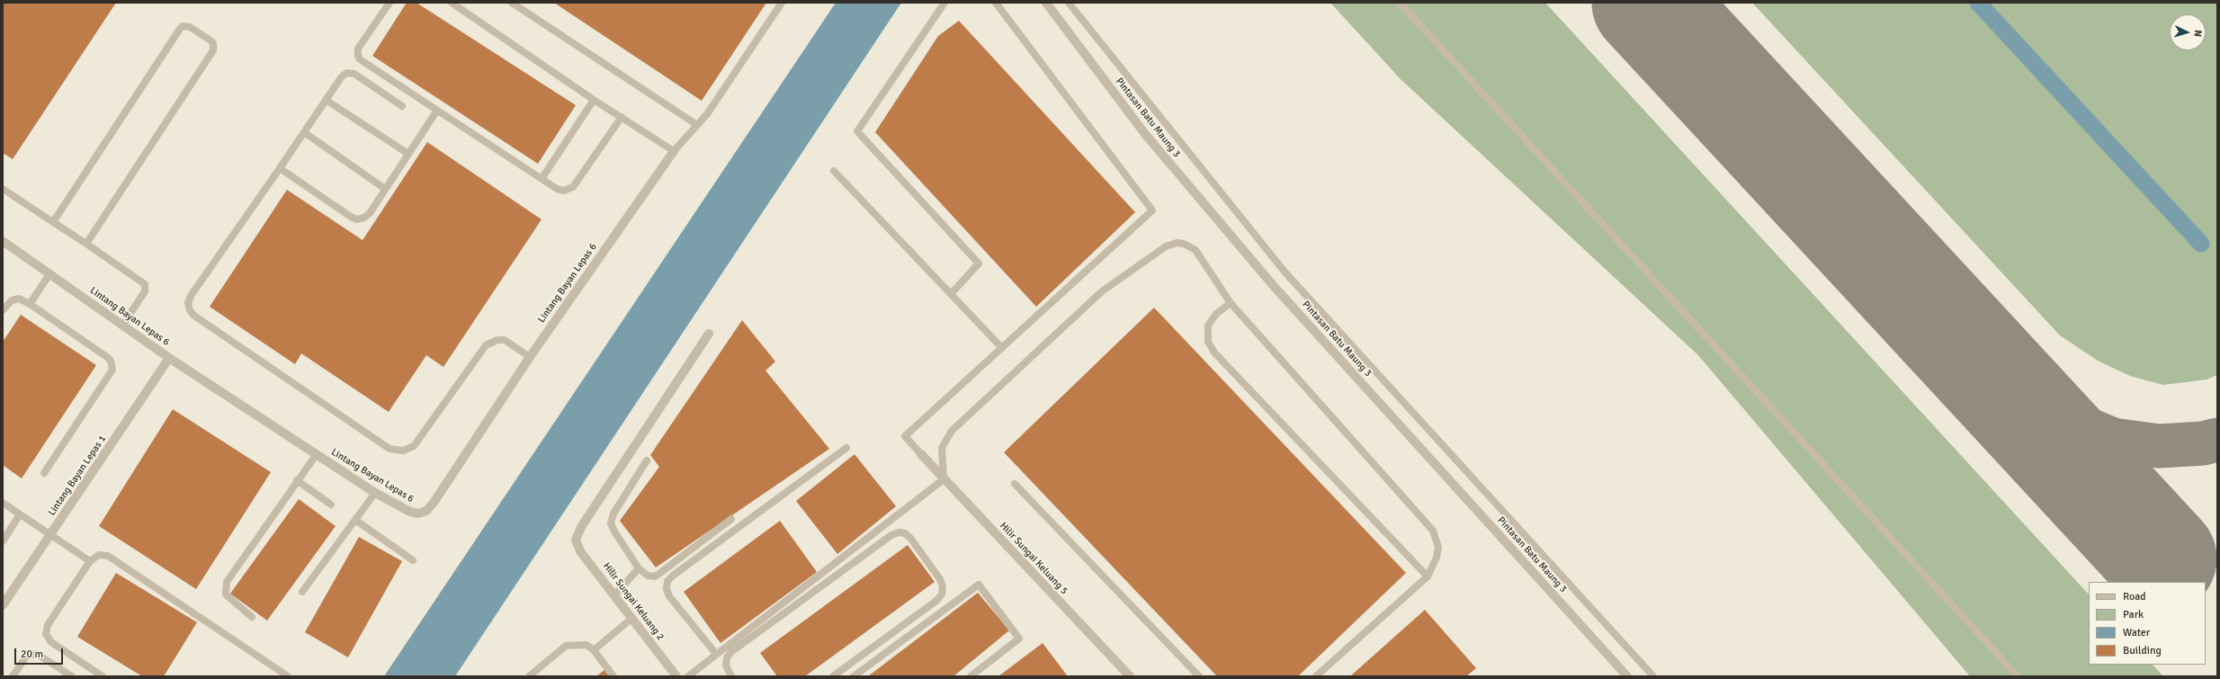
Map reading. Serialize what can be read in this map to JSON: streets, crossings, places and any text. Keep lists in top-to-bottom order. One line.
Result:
{"streets":{"street":["Pintasan Batu Maung 3","Lintang Bayan Lepas 6","Lintang Bayan Lepas 1","Hilir Sungai Keluang 5","Hilir Sungai Keluang 2"]},"crossings":[["Lintang Bayan Lepas 6","Lintang Bayan Lepas 1"]],"legend":["Road","Park","Water","Building"],"scale_bar":"20 m","north":"right"}
